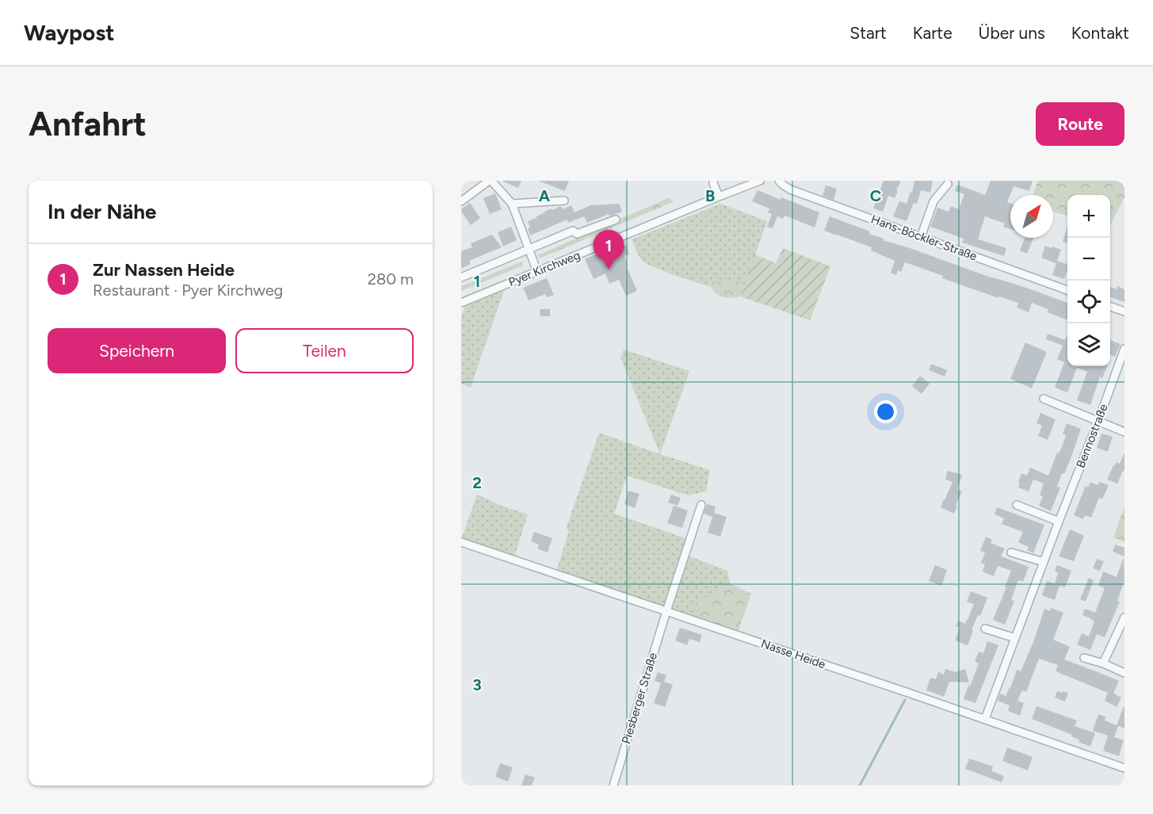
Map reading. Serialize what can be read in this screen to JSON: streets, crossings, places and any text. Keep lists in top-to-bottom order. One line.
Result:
{"streets":{"street":["Hans-Böckler-Straße","Pyer Kirchweg","Bennostraße","Nasse Heide","Piesberger Straße"]},"crossings":[["Bennostraße","Nasse Heide"],["Nasse Heide","Piesberger Straße"]],"north":"top right","page":{"header":"Waypost","nav":["Start","Karte","Über uns","Kontakt"],"buttons":["Route",["Speichern","Teilen"]],"title":"Anfahrt","heading":"In der Nähe","map_buttons":["+","−"],"pins":"1","list":[{"mark":"1","name":"Zur Nassen Heide","note":"Restaurant · Pyer Kirchweg","value":"280 m"}]},"grid":{"columns":["A","B","C"],"rows":["1","2","3"]}}
